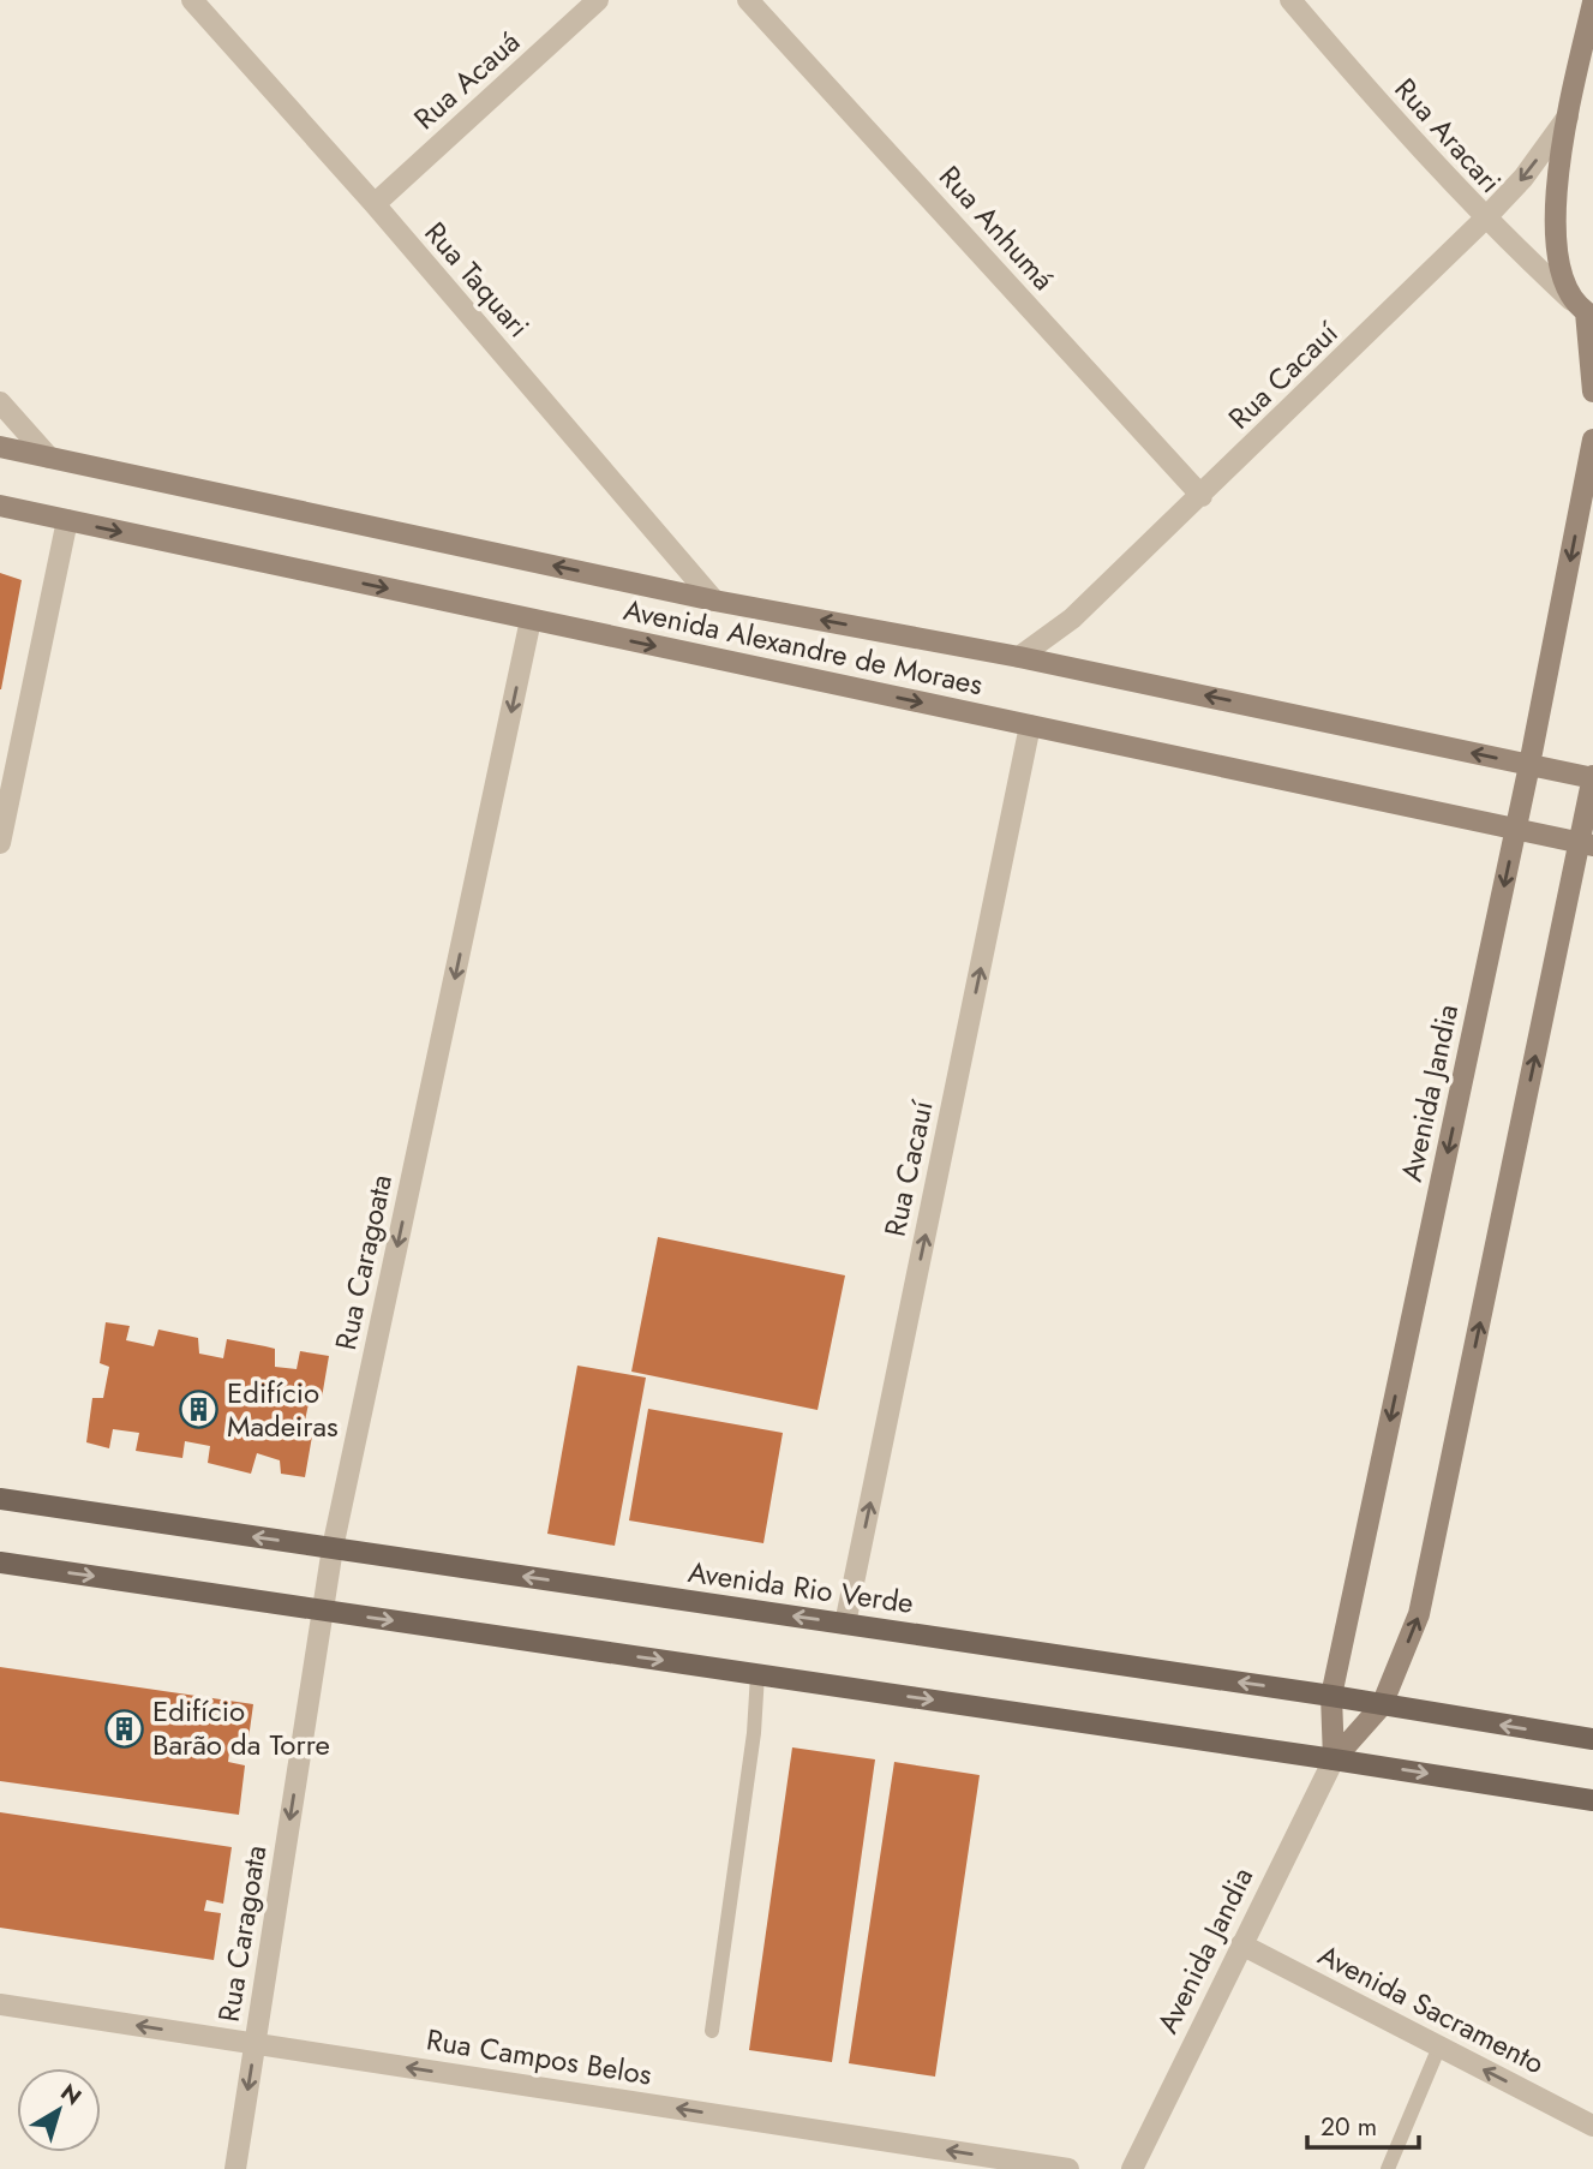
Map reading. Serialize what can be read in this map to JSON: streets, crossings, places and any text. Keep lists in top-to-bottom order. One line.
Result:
{"streets":{"main road":["Avenida Alexandre de Moraes","Avenida Jandia","Avenida Rio Verde"],"street":["Rua Acauá","Rua Aracari","Rua Anhumá","Rua Taquari","Rua Cacauí","Rua Caragoata","Avenida Sacramento","Rua Campos Belos"]},"crossings":[["Rua Acauá","Rua Taquari"],["Rua Aracari","Rua Cacauí"],["Rua Anhumá","Rua Cacauí"],["Rua Taquari","Avenida Alexandre de Moraes"],["Rua Cacauí","Avenida Alexandre de Moraes"],["Rua Cacauí","Avenida Rio Verde"],["Avenida Alexandre de Moraes","Avenida Jandia"],["Avenida Alexandre de Moraes","Rua Caragoata"],["Avenida Jandia","Avenida Rio Verde"],["Avenida Jandia","Avenida Sacramento"],["Rua Caragoata","Avenida Rio Verde"],["Rua Caragoata","Rua Campos Belos"]],"one_way":["Rua Caragoata","Avenida Sacramento","Rua Campos Belos"],"places":{"building":["Edifício Madeiras","Edifício Barão da Torre"]},"scale_bar":"20 m","north":"top right"}
